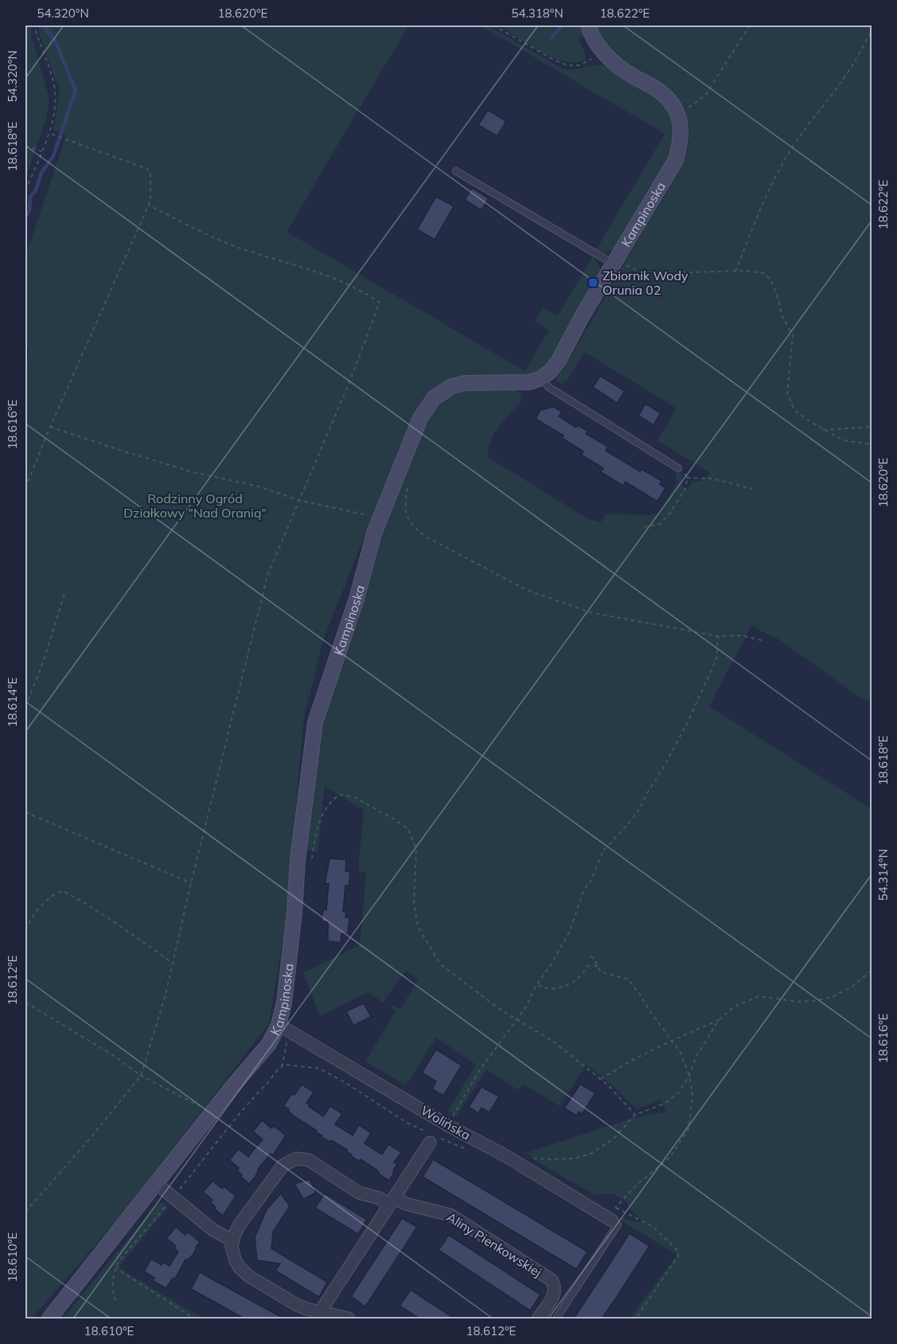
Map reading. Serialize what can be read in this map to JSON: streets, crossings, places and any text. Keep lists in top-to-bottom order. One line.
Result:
{"streets":{"street":["Kampinoska","Wolińska","Aliny Pienkowskiej"]},"crossings":[["Kampinoska","Wolińska"]],"parks":["Rodzinny Ogród Działkowy \"Nad Oranią\""],"places":{"transit":["Zbiornik Wody Orunia 02"]},"coordinates":["54.320°N","18.620°E","54.318°N","18.622°E","18.618°E","18.616°E","18.614°E","54.314°N","18.612°E","18.610°E"]}
